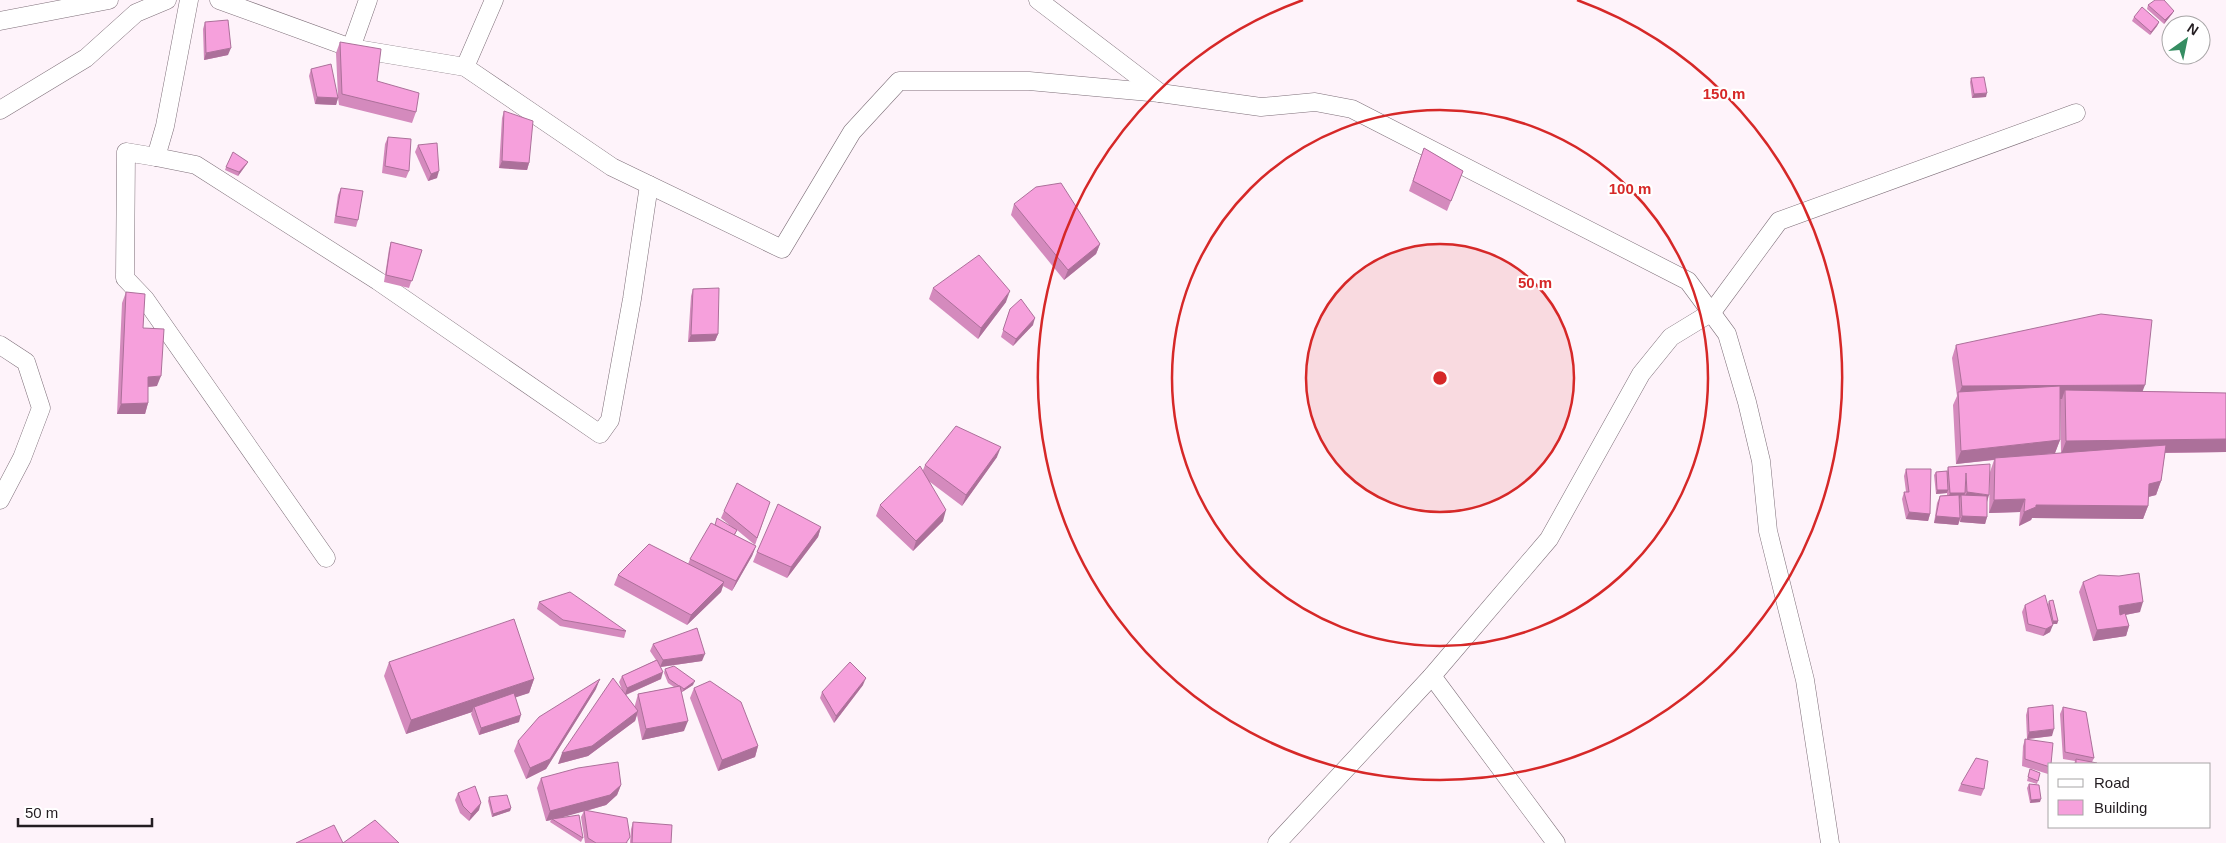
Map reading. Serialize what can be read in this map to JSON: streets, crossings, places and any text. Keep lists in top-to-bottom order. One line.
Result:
{"legend":["Road","Building"],"scale_bar":"50 m","north":"top right","rings":["150 m","100 m","50 m"]}
